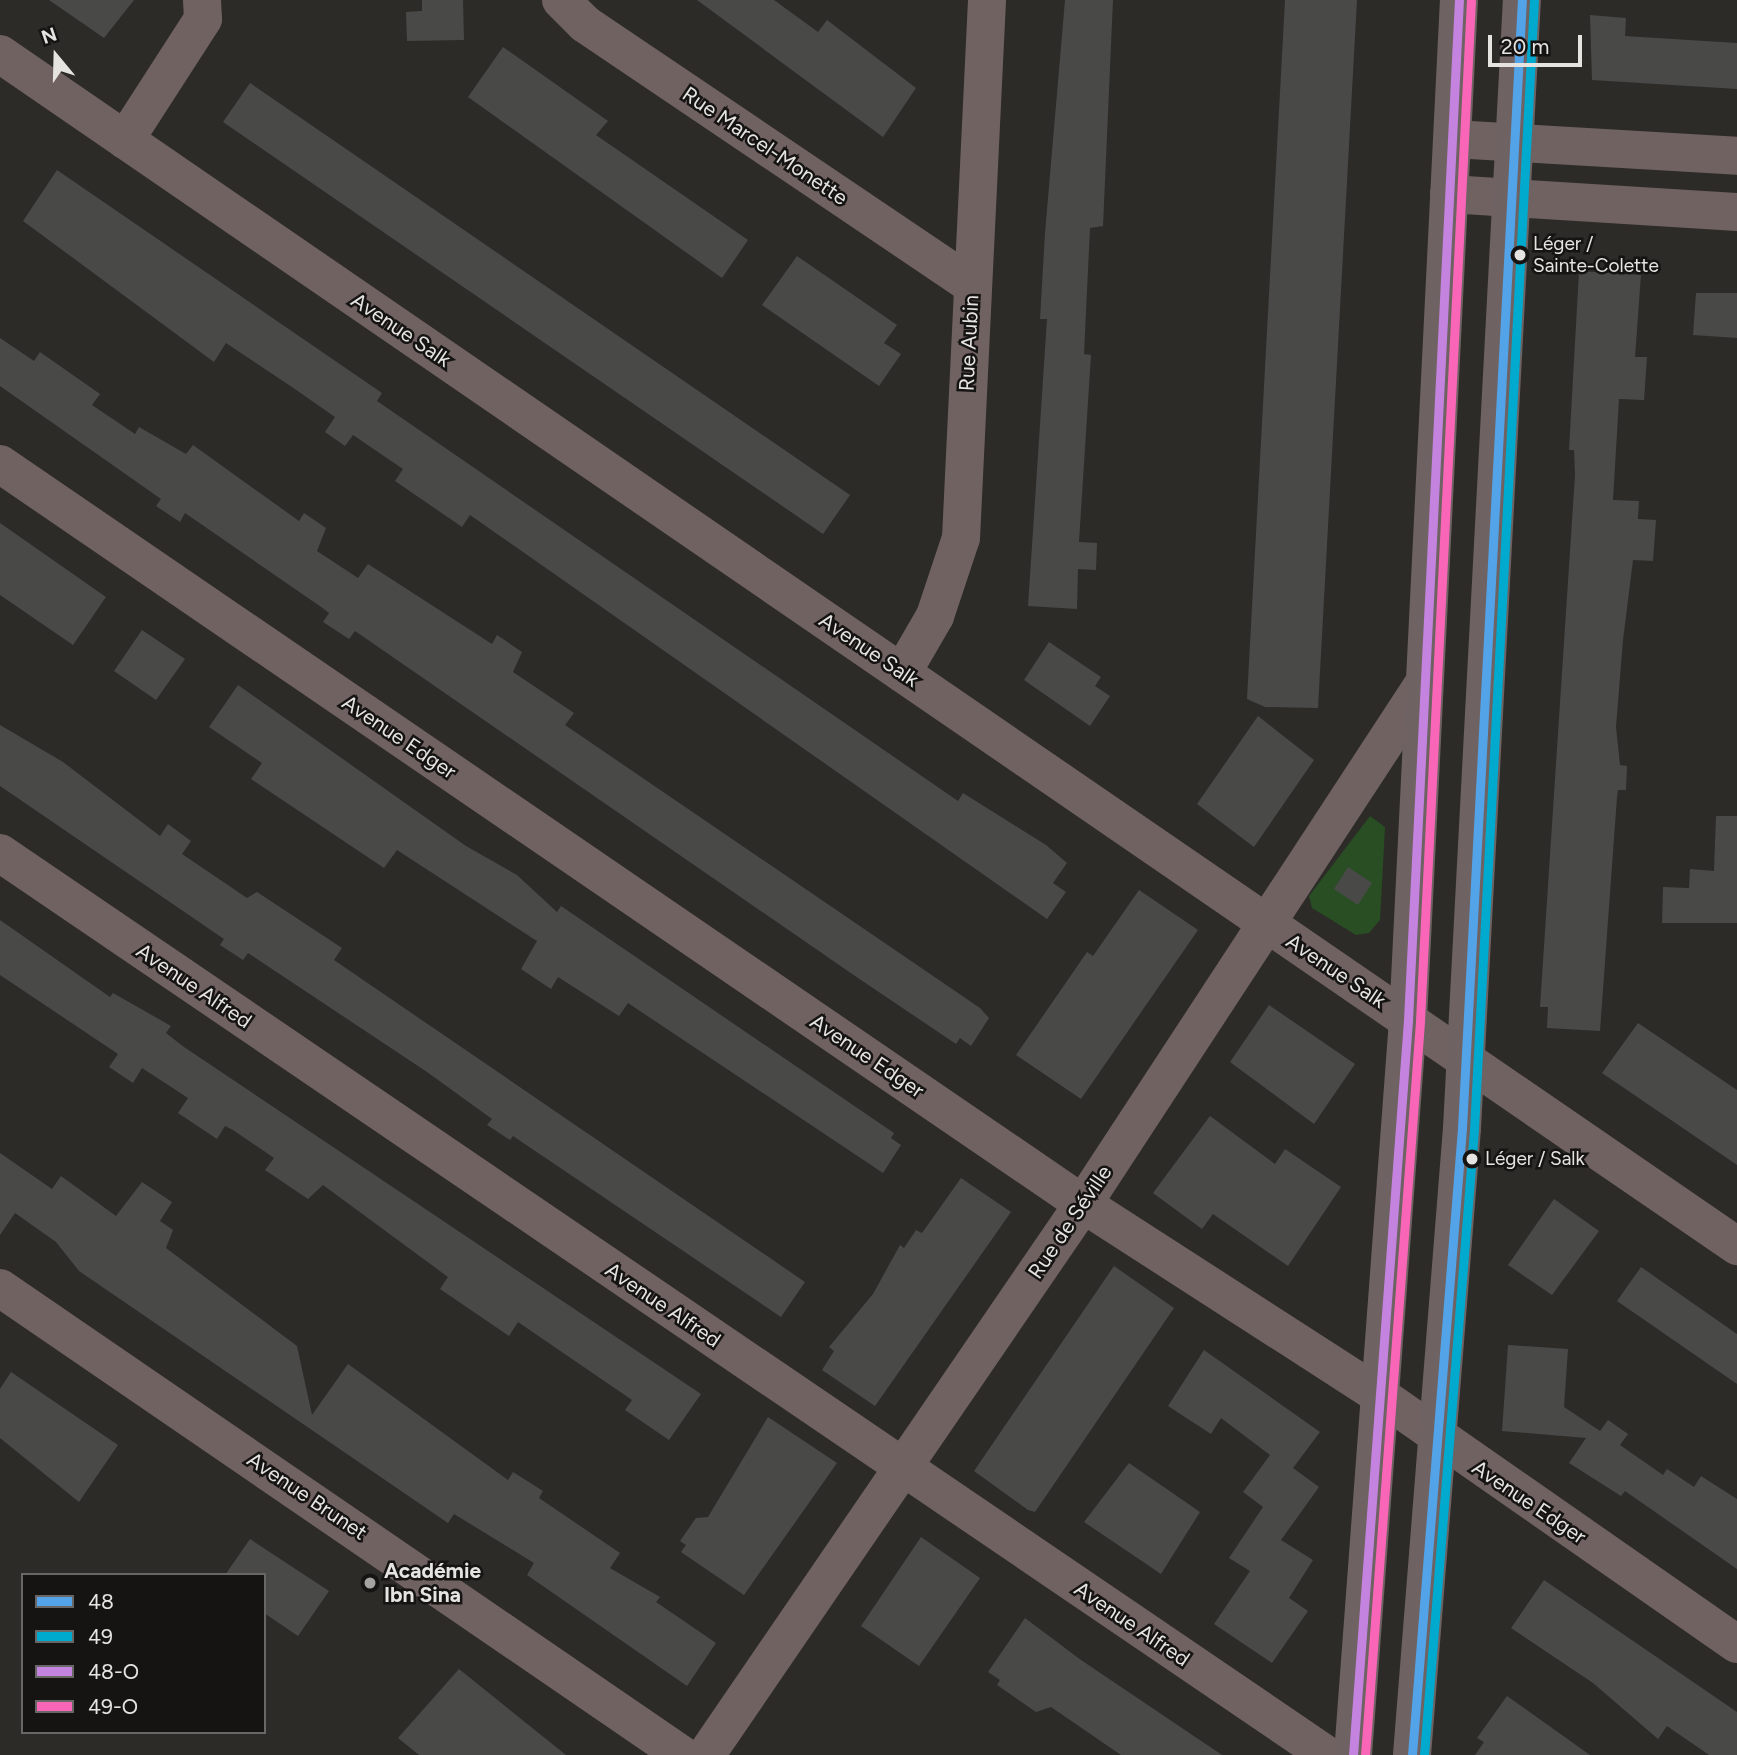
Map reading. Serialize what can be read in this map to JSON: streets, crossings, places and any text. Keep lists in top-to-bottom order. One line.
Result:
{"streets":{"street":["Rue Marcel-Monette","Avenue Salk","Rue Aubin","Avenue Edger","Avenue Alfred","Rue de Séville","Avenue Brunet"]},"crossings":[["Rue Marcel-Monette","Rue Aubin"],["Avenue Salk","Rue Aubin"],["Avenue Salk","Rue de Séville"],["Avenue Edger","Rue de Séville"],["Avenue Alfred","Rue de Séville"]],"places":["Léger / Sainte-Colette","Léger / Salk","Académie Ibn Sina"],"lines":["transit line 48","transit line 48-O","transit line 49","transit line 49-O"],"legend":["48","49","48-O","49-O"],"scale_bar":"20 m","north":"top"}
